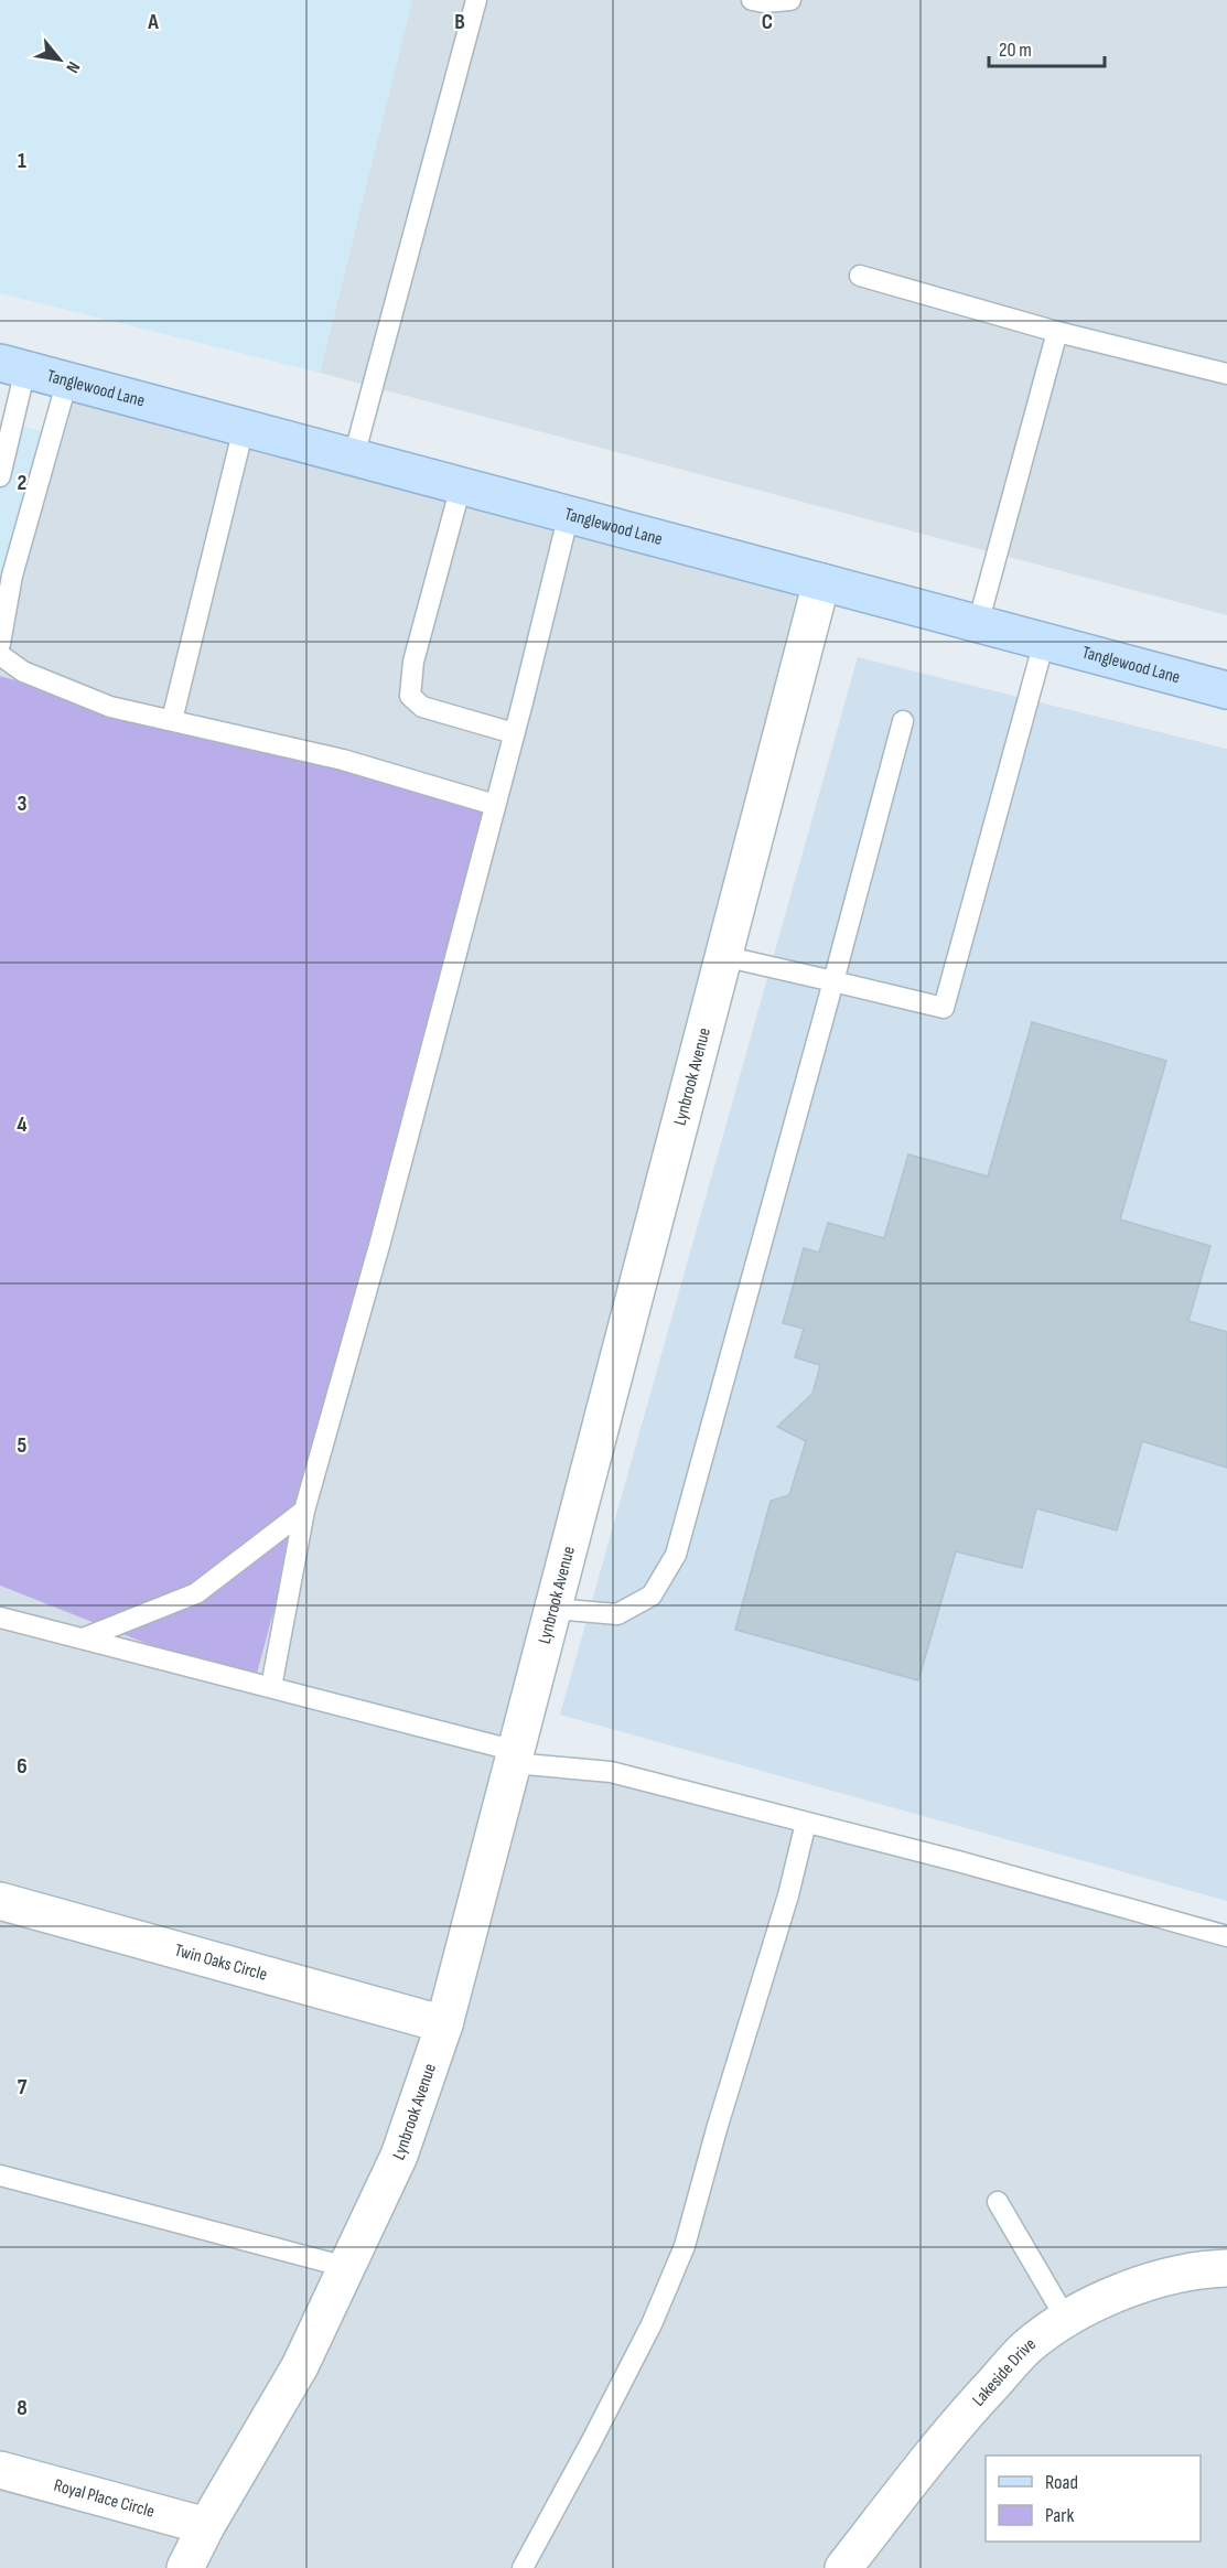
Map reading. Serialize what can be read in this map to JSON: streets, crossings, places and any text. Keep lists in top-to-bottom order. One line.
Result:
{"streets":{"main road":["Tanglewood Lane"],"street":["Lynbrook Avenue","Twin Oaks Circle","Lakeside Drive","Royal Place Circle"]},"crossings":[["Tanglewood Lane","Lynbrook Avenue"],["Lynbrook Avenue","Twin Oaks Circle"],["Lynbrook Avenue","Royal Place Circle"]],"legend":["Road","Park"],"scale_bar":"20 m","north":"bottom right","grid":{"columns":["A","B","C"],"rows":["1","2","3","4","5","6","7","8"]}}
